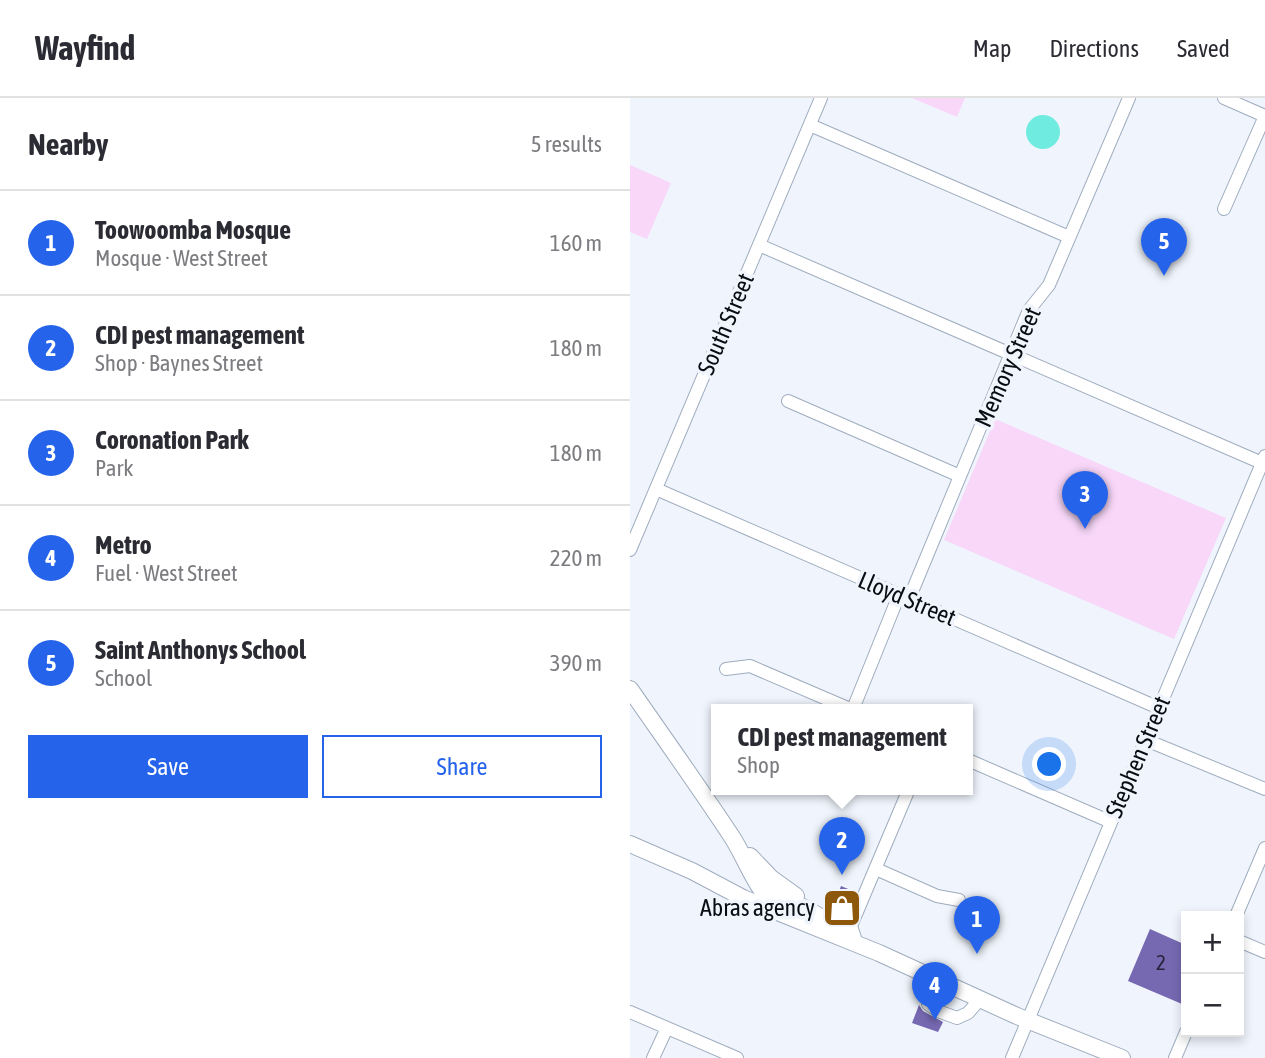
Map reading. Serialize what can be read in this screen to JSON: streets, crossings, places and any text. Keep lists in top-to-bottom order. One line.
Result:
{"streets":{"street":["South Street","Memory Street","Lloyd Street","Stephen Street"]},"crossings":[["South Street","Lloyd Street"],["Memory Street","Lloyd Street"],["Lloyd Street","Stephen Street"]],"places":{"shop":["Abras agency"]},"house_numbers":["2"],"page":{"header":"Wayfind","nav":["Map","Directions","Saved"],"heading":["Nearby","5 results"],"list":[{"mark":"1","name":"Toowoomba Mosque","note":"Mosque · West Street","value":"160 m"},{"mark":"2","name":"CDI pest management","note":"Shop · Baynes Street","value":"180 m"},{"mark":"3","name":"Coronation Park","note":"Park","value":"180 m"},{"mark":"4","name":"Metro","note":"Fuel · West Street","value":"220 m"},{"mark":"5","name":"Saint Anthonys School","note":"School","value":"390 m"}],"pins":["5","3","2","1","4"],"popup":["CDI pest management","Shop"],"buttons":["Save","Share"],"map_buttons":["+","−"]}}
